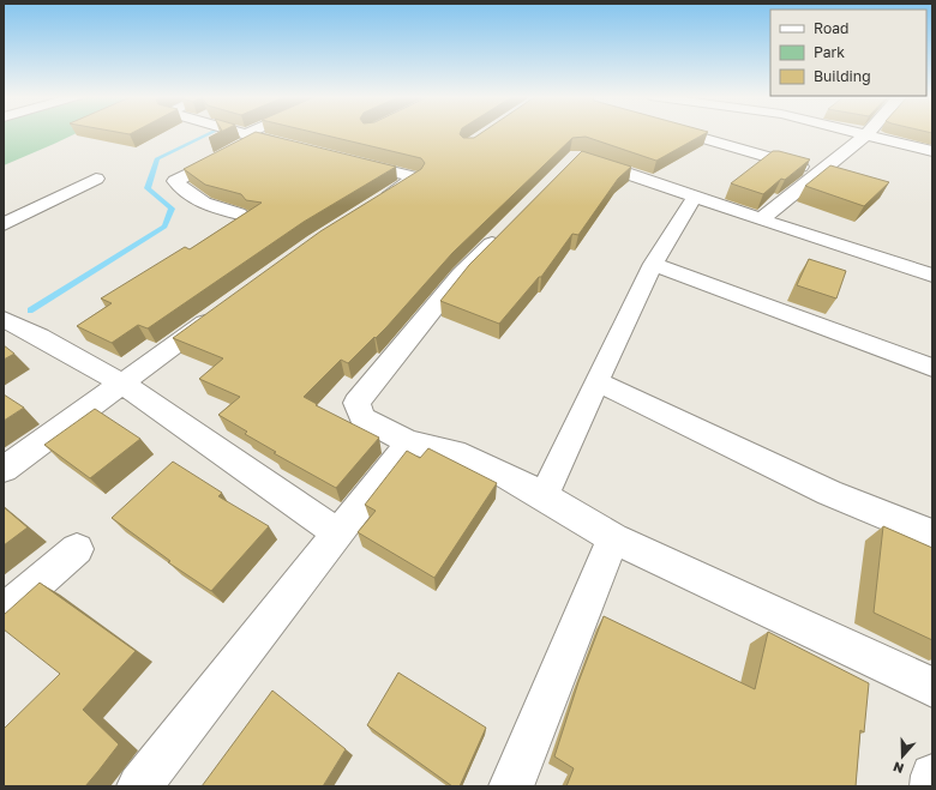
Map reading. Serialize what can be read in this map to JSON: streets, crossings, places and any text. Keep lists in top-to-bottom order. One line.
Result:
{"legend":["Road","Park","Building"],"north":"bottom"}
